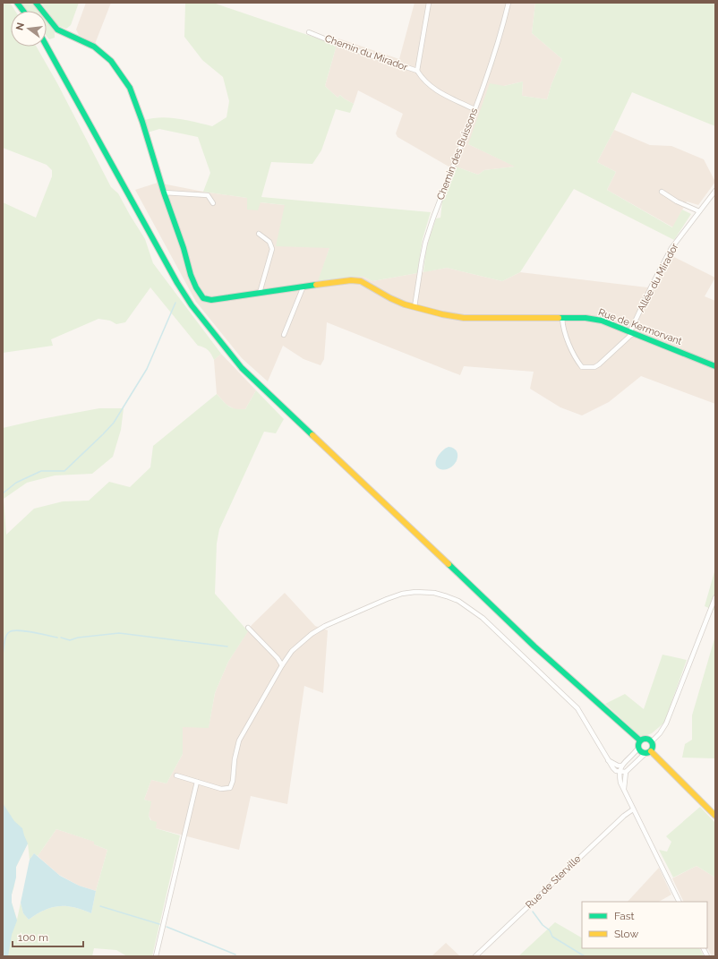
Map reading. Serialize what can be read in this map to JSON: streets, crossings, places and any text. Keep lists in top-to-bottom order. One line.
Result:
{"streets":{"main road":["Rue de Kermorvant"],"street":["Chemin du Mirador","Chemin des Buissons","Allée du Mirador","Rue de Sterville"]},"crossings":[["Chemin du Mirador","Chemin des Buissons"],["Chemin des Buissons","Rue de Kermorvant"],["Allée du Mirador","Rue de Kermorvant"]],"legend":["Fast","Slow"],"scale_bar":"100 m","north":"left"}
